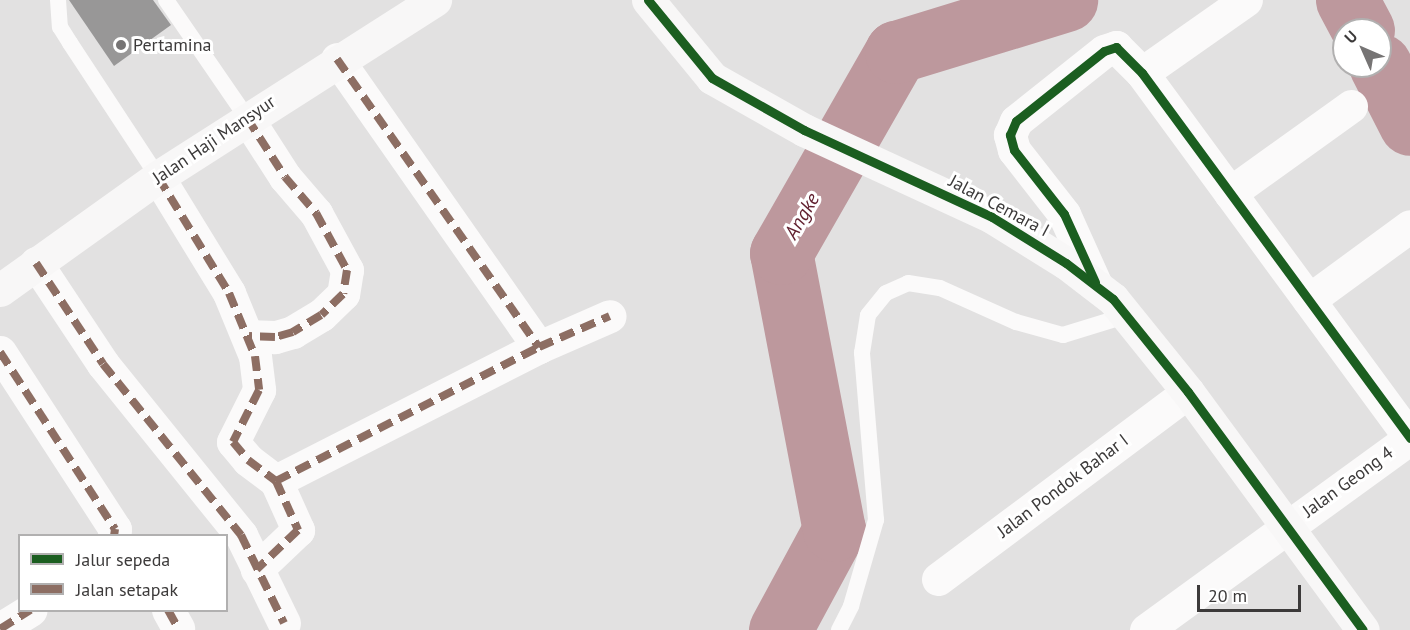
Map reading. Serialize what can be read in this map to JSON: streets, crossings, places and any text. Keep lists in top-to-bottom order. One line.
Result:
{"streets":{"street":["Jalan Haji Mansyur","Jalan Cemara I","Jalan Geong 4","Jalan Pondok Bahar I"]},"crossings":[["Jalan Cemara I","Jalan Geong 4"],["Jalan Cemara I","Jalan Pondok Bahar I"]],"water":["Angke"],"places":["Pertamina"],"legend":["Jalur sepeda","Jalan setapak"],"scale_bar":"20 m","north":"top left"}
